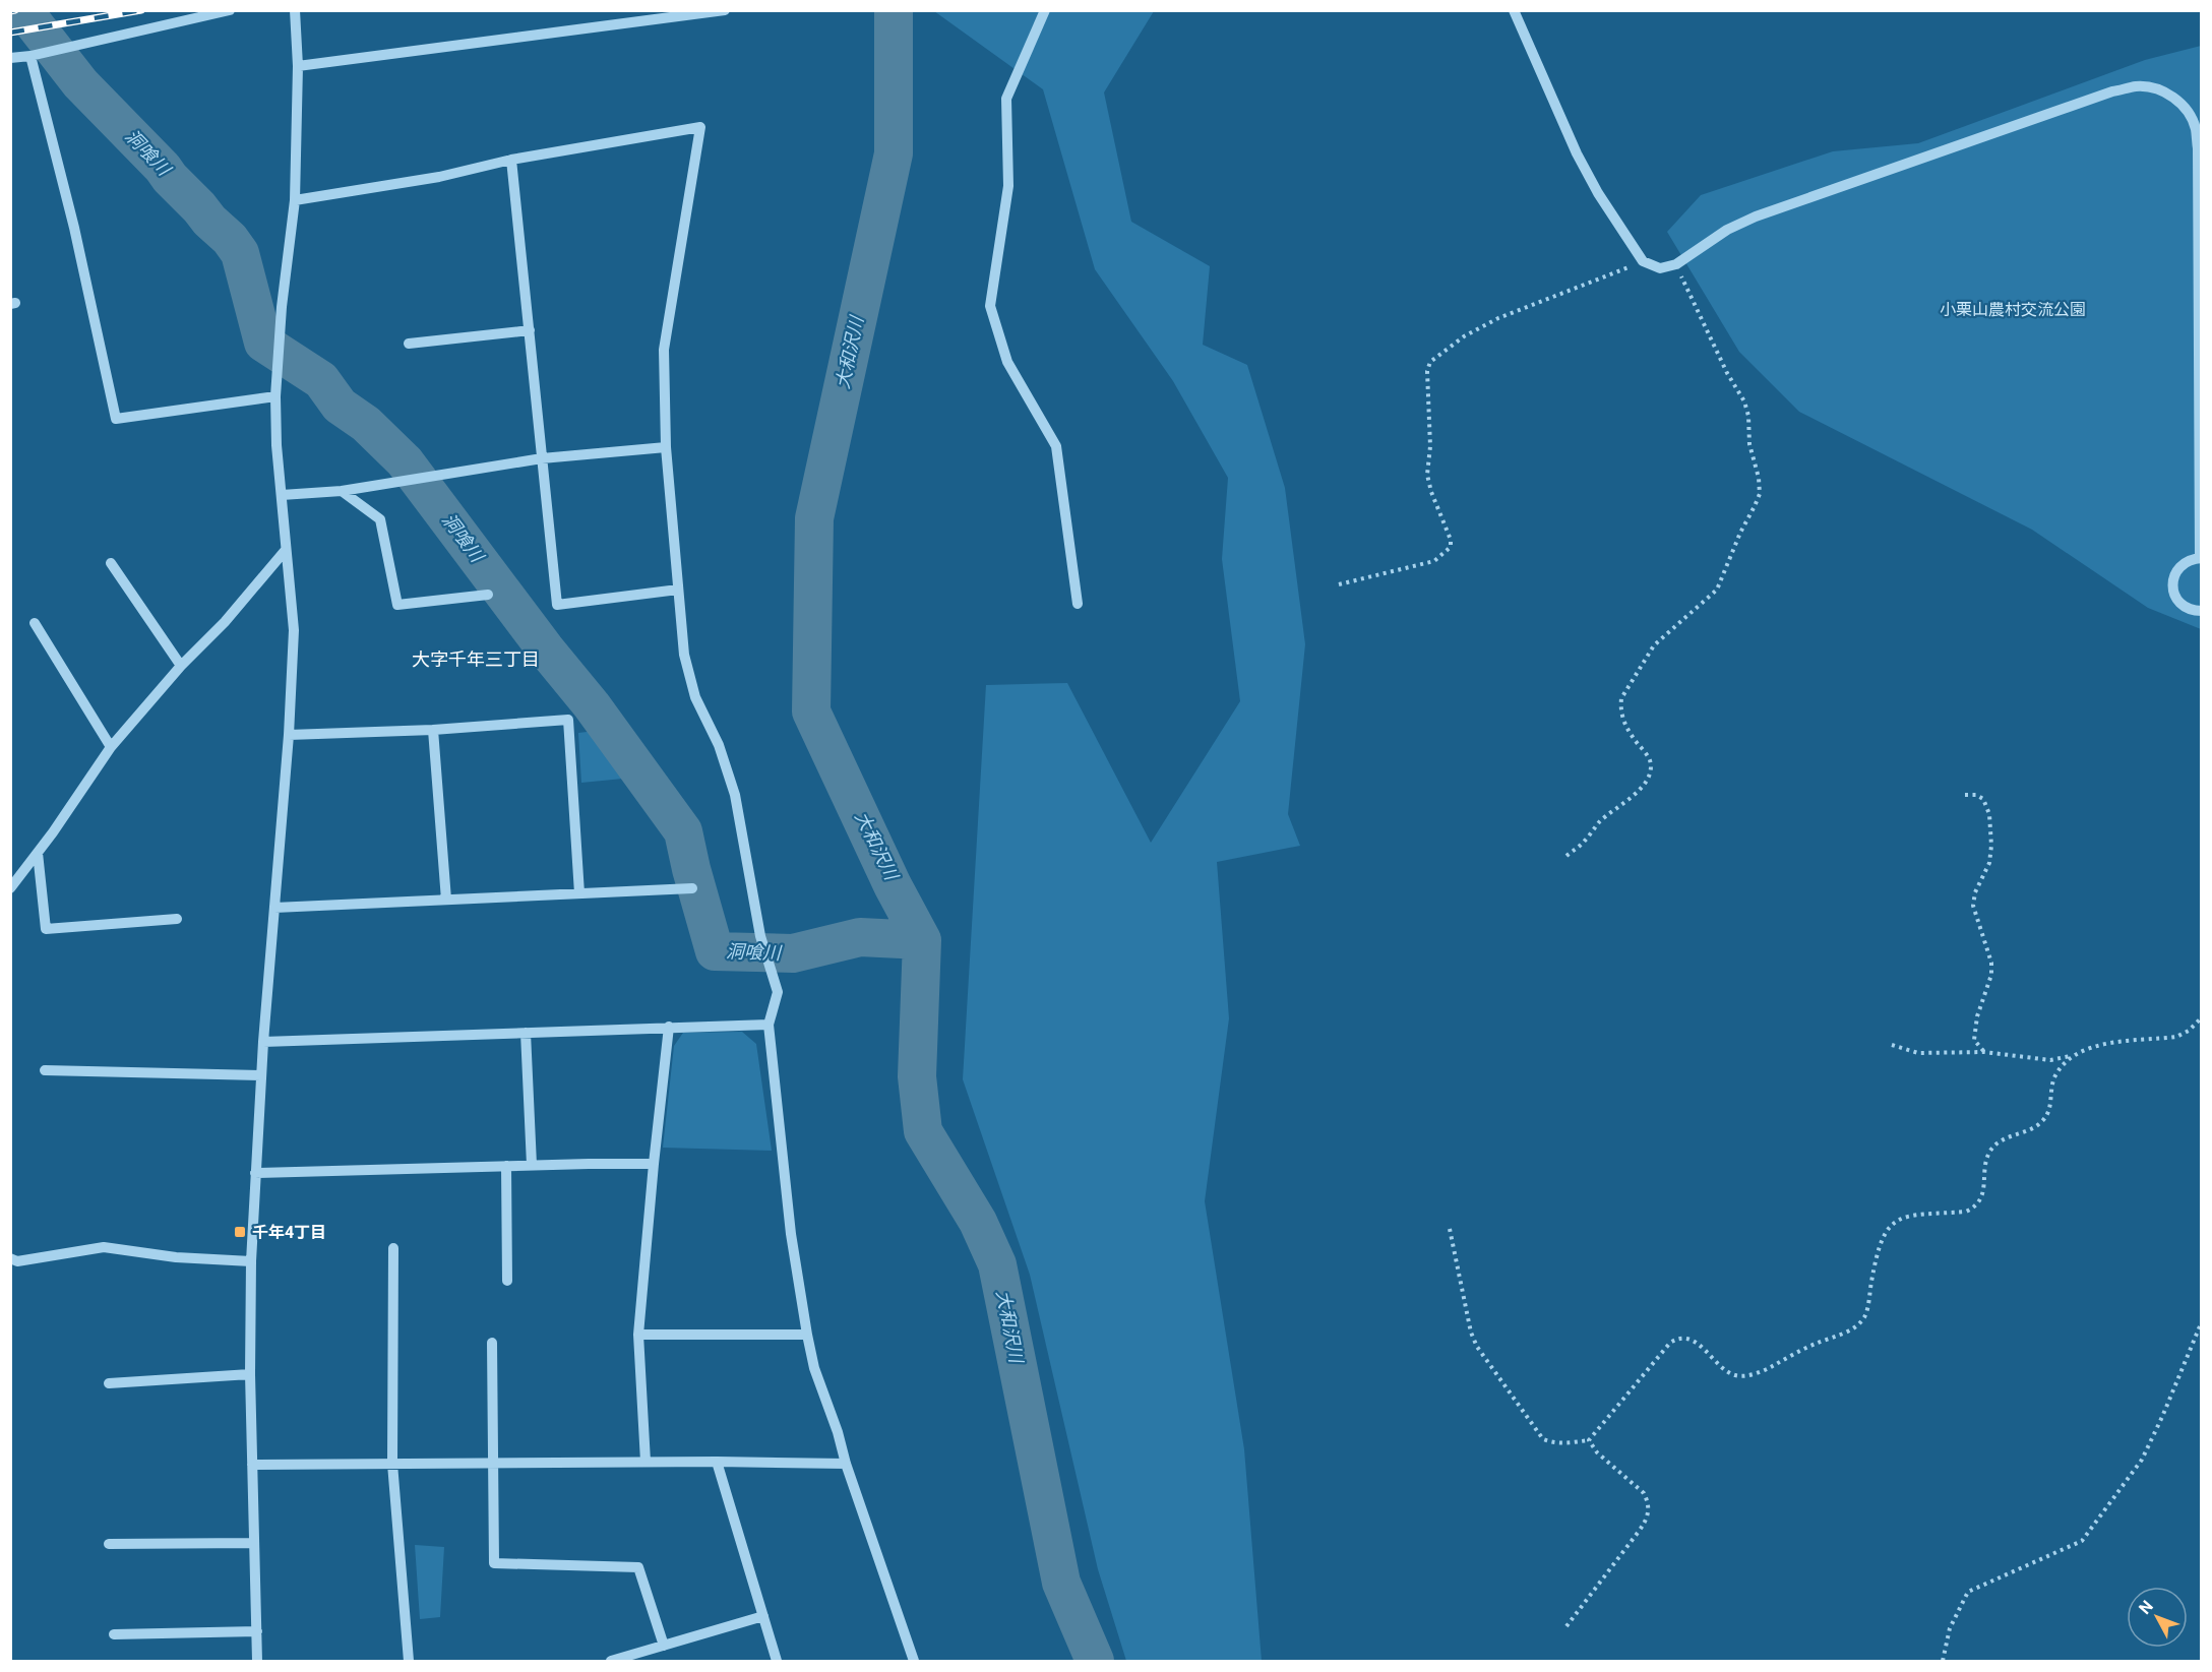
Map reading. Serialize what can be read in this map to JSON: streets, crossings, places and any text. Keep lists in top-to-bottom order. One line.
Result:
{"districts":["大字千年三丁目"],"water":["洞喰川","大和沢川"],"parks":["小栗山農村交流公園"],"places":{"transit":["千年4丁目"]},"north":"top left"}
